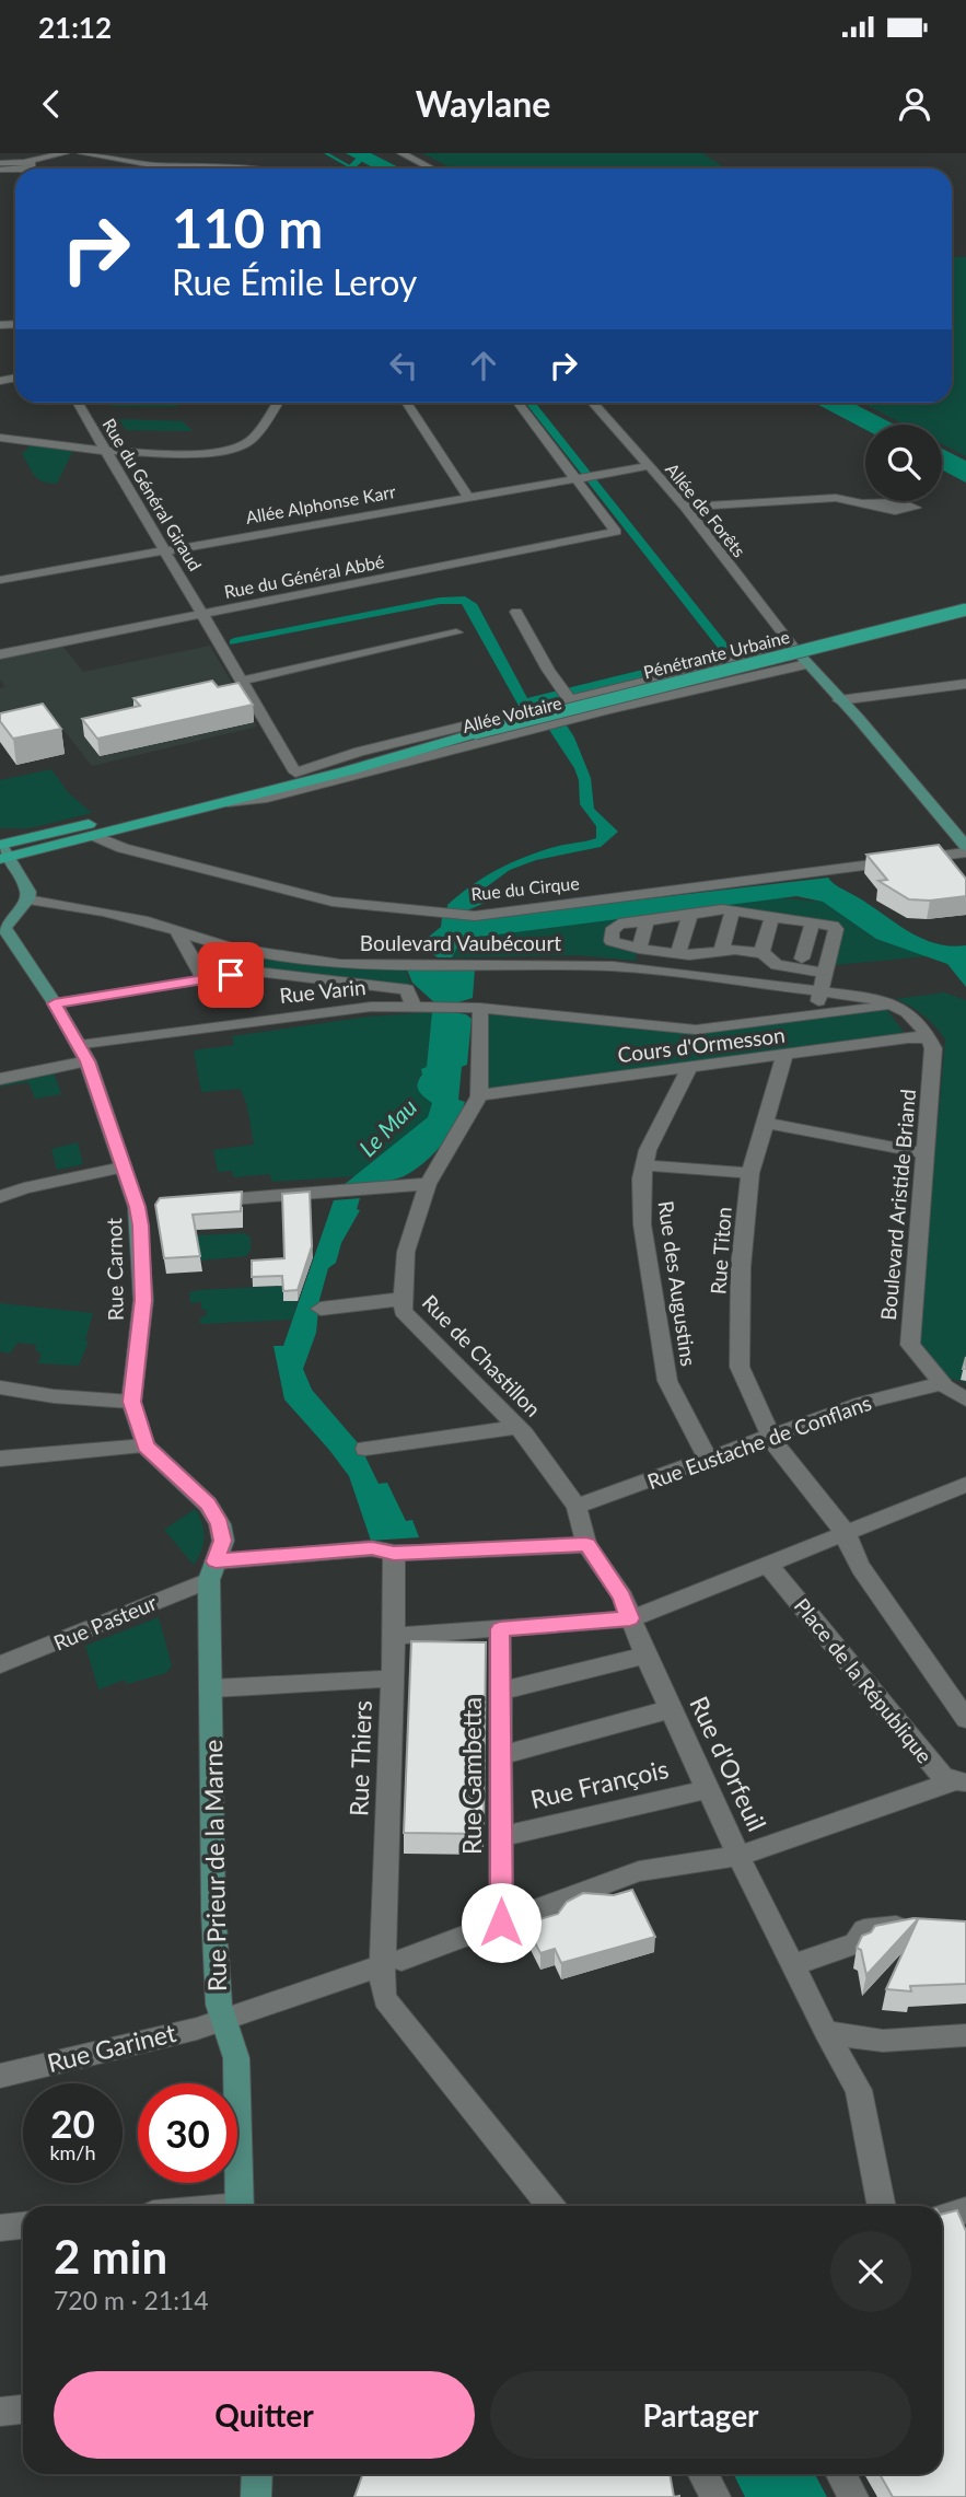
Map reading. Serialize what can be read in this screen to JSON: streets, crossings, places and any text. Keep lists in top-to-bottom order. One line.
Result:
{"streets":{"main road":["Pénétrante Urbaine","Allée Voltaire","Rue Carnot","Rue Prieur de la Marne"],"street":["Rue du Général Giraud","Allée Alphonse Karr","Allée de Forêts","Rue du Général Abbé","Rue du Cirque","Boulevard Vaubécourt","Rue Varin","Cours d'Ormesson","Boulevard Aristide Briand","Rue Titon","Rue des Augustins","Rue de Chastillon","Rue Eustache de Conflans","Rue Pasteur","Place de la République","Rue Thiers","Rue d'Orfeuil","Rue Gambetta","Rue François","Rue Garinet"]},"crossings":[["Rue du Général Giraud","Allée Alphonse Karr"],["Rue du Général Giraud","Rue du Général Abbé"],["Rue du Général Giraud","Allée Voltaire"],["Allée Alphonse Karr","Allée de Forêts"],["Allée Alphonse Karr","Rue du Général Abbé"],["Allée de Forêts","Allée Voltaire"],["Pénétrante Urbaine","Allée Voltaire"],["Allée Voltaire","Rue du Cirque"],["Rue Varin","Rue Carnot"],["Rue Varin","Rue de Chastillon"],["Cours d'Ormesson","Boulevard Aristide Briand"],["Cours d'Ormesson","Rue Titon"],["Cours d'Ormesson","Rue des Augustins"],["Cours d'Ormesson","Rue de Chastillon"],["Boulevard Aristide Briand","Rue Eustache de Conflans"],["Rue Titon","Rue Eustache de Conflans"],["Rue Carnot","Rue Pasteur"],["Rue Carnot","Rue Prieur de la Marne"],["Rue des Augustins","Rue Eustache de Conflans"],["Rue de Chastillon","Rue Eustache de Conflans"],["Rue de Chastillon","Rue d'Orfeuil"],["Rue Eustache de Conflans","Rue d'Orfeuil"],["Rue Pasteur","Rue Thiers"],["Rue Pasteur","Rue d'Orfeuil"],["Rue Pasteur","Rue Prieur de la Marne"],["Place de la République","Rue Garinet"],["Rue Thiers","Rue Garinet"],["Rue d'Orfeuil","Rue François"],["Rue d'Orfeuil","Rue Garinet"],["Rue Gambetta","Rue François"],["Rue Gambetta","Rue Garinet"],["Rue Prieur de la Marne","Rue Garinet"]],"water":["Le Mau"],"page":{"status":"21:12","header":"Waylane","turn":["110 m","Rue Émile Leroy"],"speed":"20 km/h","limit":"30","heading":["2 min","720 m · 21:14"],"buttons":["Quitter","Partager"]}}
